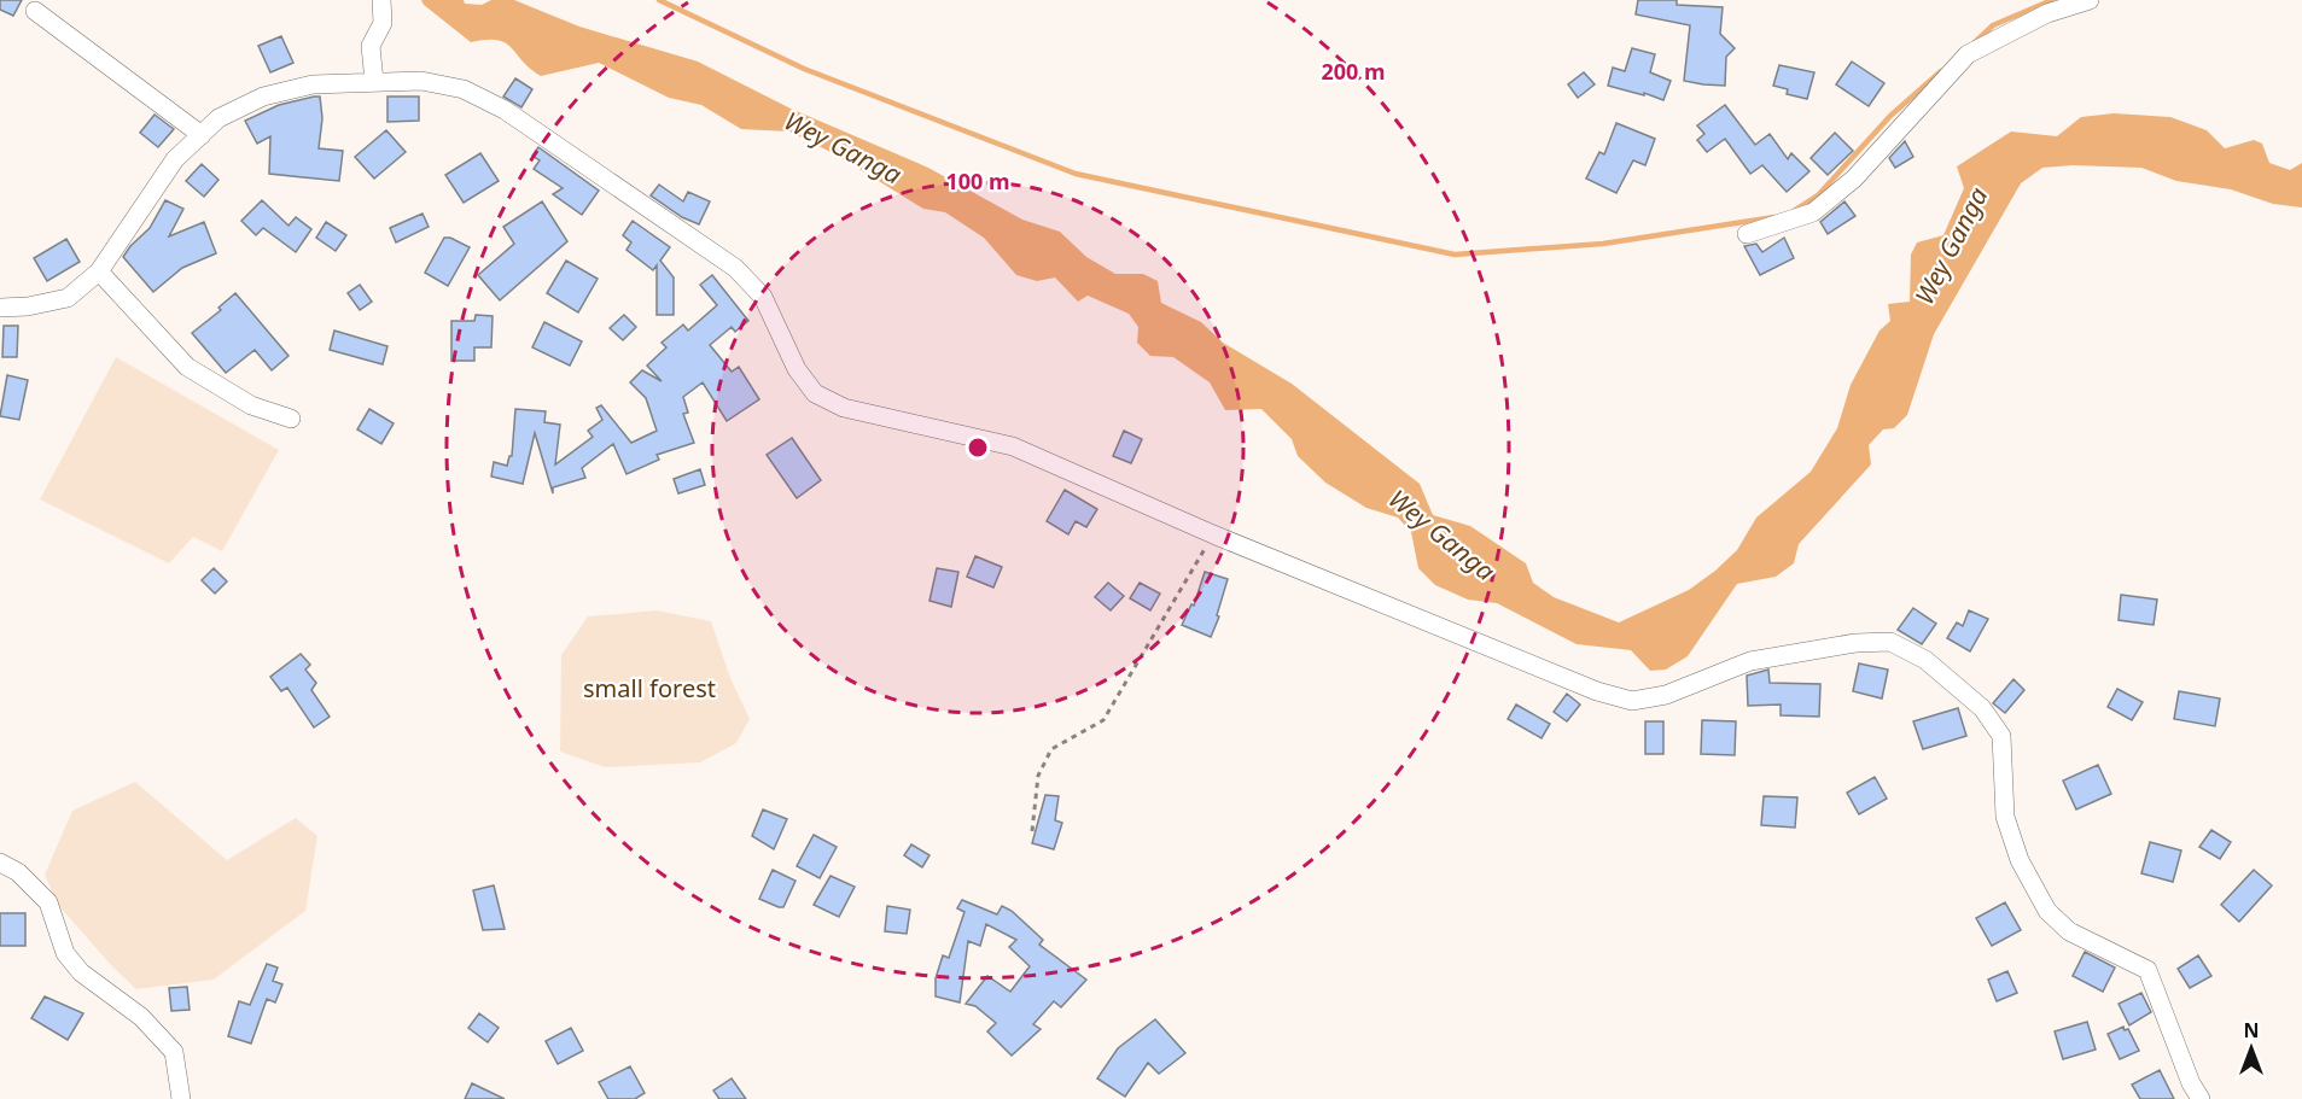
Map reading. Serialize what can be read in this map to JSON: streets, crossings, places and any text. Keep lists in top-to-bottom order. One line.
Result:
{"water":["Wey Ganga"],"parks":["small forest"],"north":"top","rings":["200 m","100 m"]}
